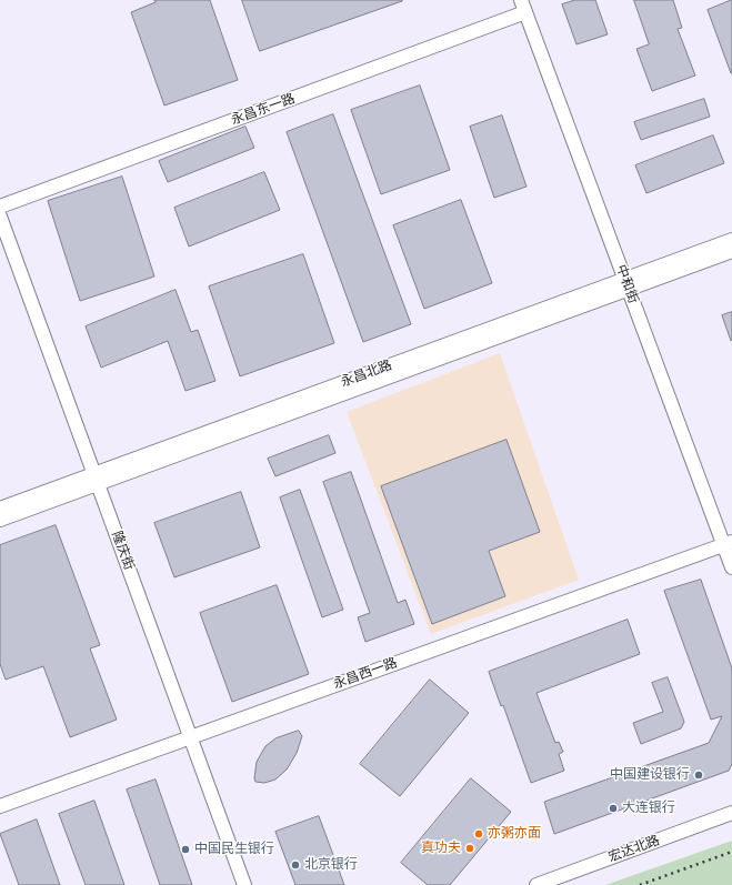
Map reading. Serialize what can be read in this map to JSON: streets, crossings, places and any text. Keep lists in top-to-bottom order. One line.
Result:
{"streets":{"street":["永昌东一路","中和街","永昌北路","隆庆街","永昌西一路","宏达北路"]},"crossings":[["永昌东一路","中和街"],["中和街","永昌北路"],["中和街","永昌西一路"],["永昌北路","隆庆街"],["隆庆街","永昌西一路"]],"places":["中国建设银行","大连银行","亦粥亦面","真功夫","中国民生银行","北京银行"]}
